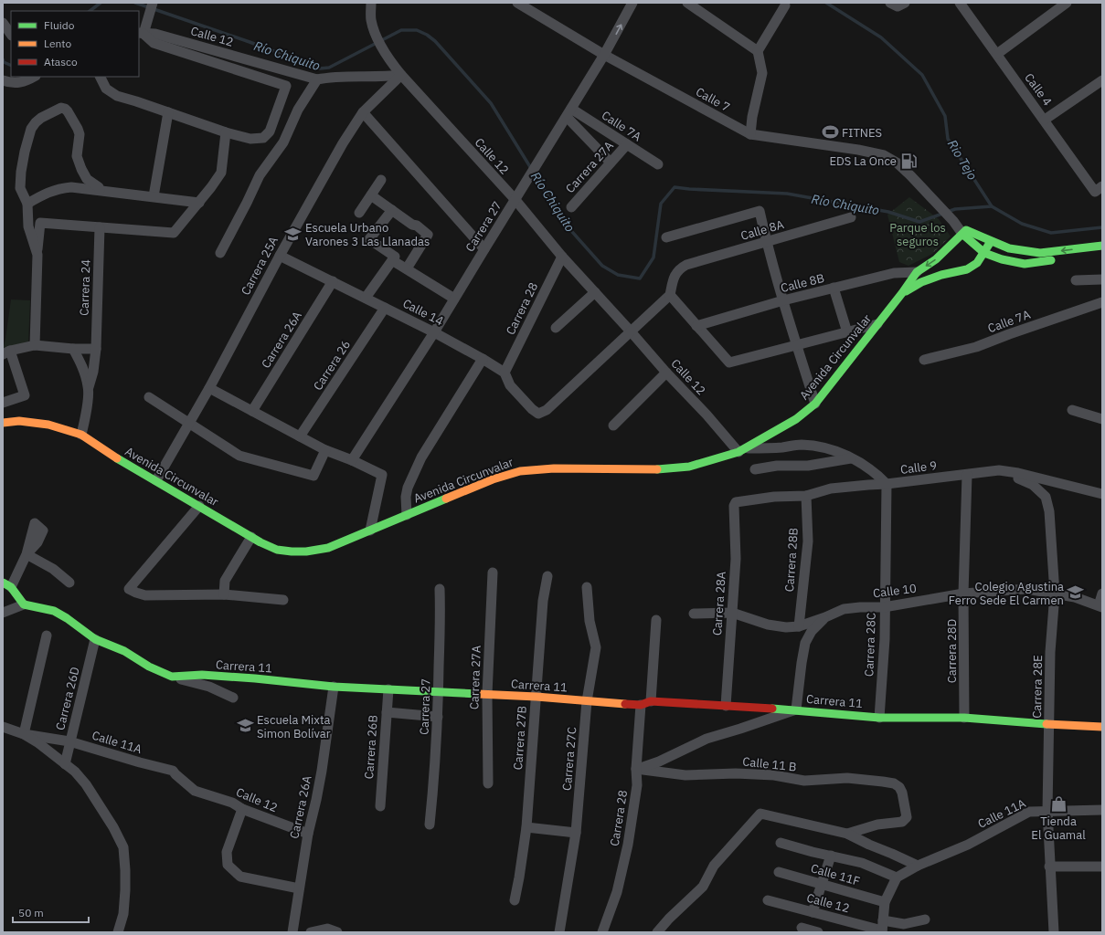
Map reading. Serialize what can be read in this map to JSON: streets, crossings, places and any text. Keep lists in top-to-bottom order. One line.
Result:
{"streets":{"main road":["Avenida Circunvalar","Carrera 11"],"street":["Calle 12","Calle 4","Calle 7","Calle 7A","Carrera 27A","Carrera 27","Calle 8A","Carrera 25A","Calle 8B","Carrera 24","Carrera 28","Calle 14","Carrera 26A","Carrera 26","Calle 9","Carrera 28B","Calle 10","Carrera 28A","Carrera 28C","Carrera 28D","Carrera 28E","Carrera 26D","Carrera 27B","Calle 11A","Carrera 26B","Carrera 27C","Calle 11 B","Calle 11F"]},"crossings":[["Calle 12","Carrera 27"],["Calle 12","Carrera 25A"],["Calle 12","Carrera 28"],["Calle 12","Carrera 26A"],["Calle 12","Avenida Circunvalar"],["Calle 12","Calle 11A"],["Calle 7","Carrera 27"],["Calle 7","Avenida Circunvalar"],["Calle 7A","Carrera 27A"],["Calle 7A","Carrera 27"],["Carrera 27A","Carrera 11"],["Carrera 27","Calle 14"],["Carrera 27","Carrera 11"],["Carrera 25A","Calle 14"],["Carrera 25A","Avenida Circunvalar"],["Calle 8B","Avenida Circunvalar"],["Carrera 28","Calle 14"],["Carrera 28","Carrera 11"],["Carrera 28","Calle 11 B"],["Calle 14","Carrera 26A"],["Calle 14","Carrera 26"],["Carrera 26A","Carrera 11"],["Calle 9","Carrera 28B"],["Calle 9","Carrera 28A"],["Calle 9","Carrera 28C"],["Calle 9","Carrera 28D"],["Calle 9","Carrera 28E"],["Carrera 28B","Calle 10"],["Calle 10","Carrera 28A"],["Calle 10","Carrera 28C"],["Calle 10","Carrera 28D"],["Calle 10","Carrera 28E"],["Carrera 28A","Carrera 11"],["Carrera 28C","Carrera 11"],["Carrera 28D","Carrera 11"],["Carrera 11","Carrera 28E"],["Carrera 11","Carrera 26D"],["Carrera 11","Carrera 27B"],["Carrera 11","Carrera 26B"],["Carrera 11","Carrera 27C"],["Carrera 28E","Calle 11A"],["Carrera 26D","Calle 11A"]],"water":["Río Chiquito","Rio Tejo"],"parks":["Parque los seguros"],"places":{"sports":["FITNES"],"fuel station":["EDS La Once"],"school or university":["Escuela Urbano Varones 3 Las Llanadas","Colegio Agustina Ferro Sede El Carmen","Escuela Mixta Simon Bolívar"],"shop":["Tienda El Guamal"]},"legend":["Fluido","Lento","Atasco"],"scale_bar":"50 m"}
